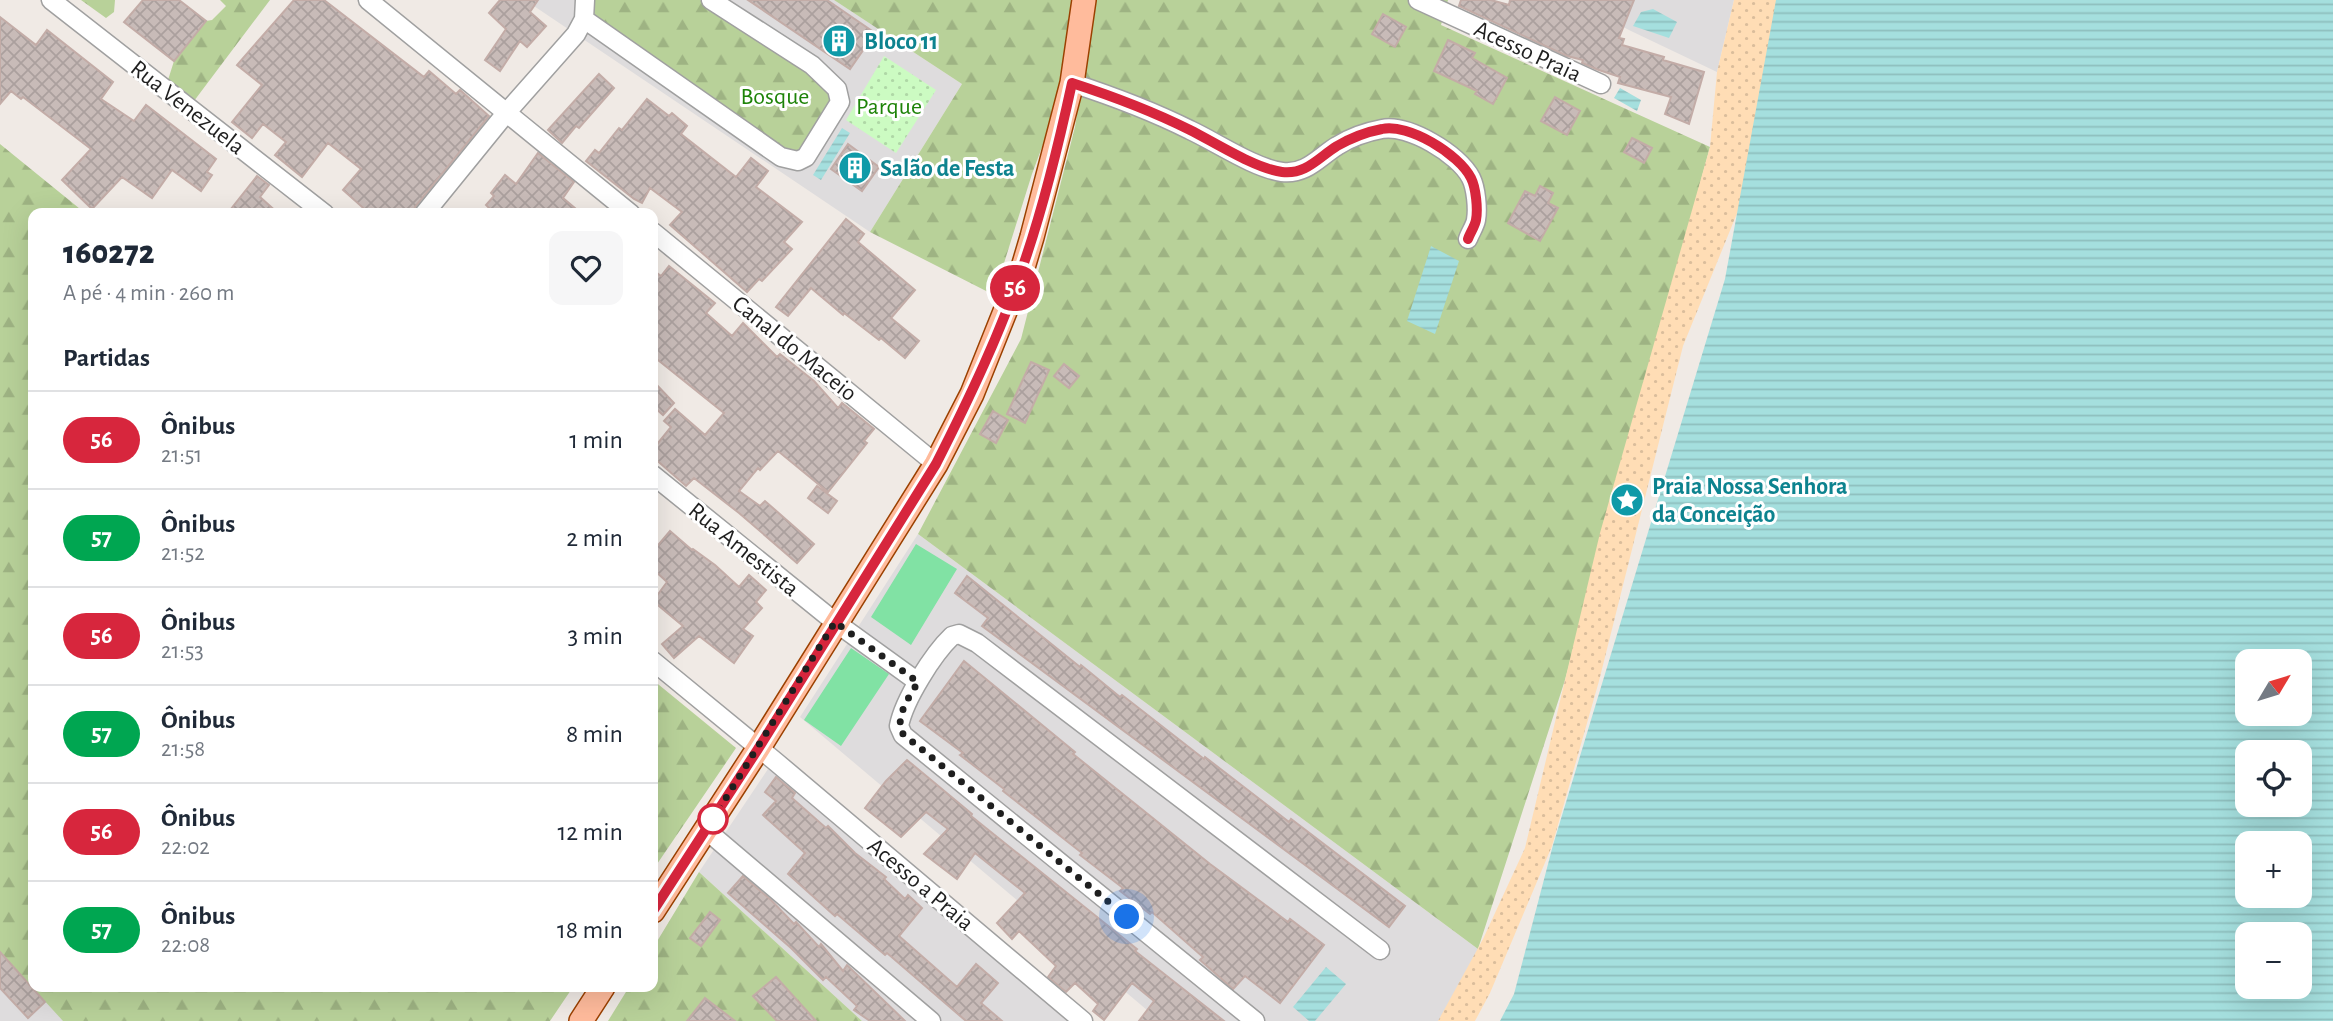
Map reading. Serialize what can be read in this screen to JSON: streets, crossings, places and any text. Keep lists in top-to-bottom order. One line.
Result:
{"streets":{"street":["Acesso Praia","Rua Venezuela","Canal do Maceio","Rua Amestista","Acesso a Praia"]},"parks":["Bosque","Parque"],"places":{"building":["Bloco 11","Salão de Festa"],"place":["Praia Nossa Senhora da Conceição"]},"lines":["bus line 56"],"north":"top right","page":{"on_map":"56","heading":[["160272","A pé · 4 min · 260 m"],"Partidas"],"list":[{"mark":"56","name":"Ônibus","note":"21:51","value":"1 min"},{"mark":"57","name":"Ônibus","note":"21:52","value":"2 min"},{"mark":"56","name":"Ônibus","note":"21:53","value":"3 min"},{"mark":"57","name":"Ônibus","note":"21:58","value":"8 min"},{"mark":"56","name":"Ônibus","note":"22:02","value":"12 min"},{"mark":"57","name":"Ônibus","note":"22:08","value":"18 min"}],"map_buttons":["+","−"]}}
